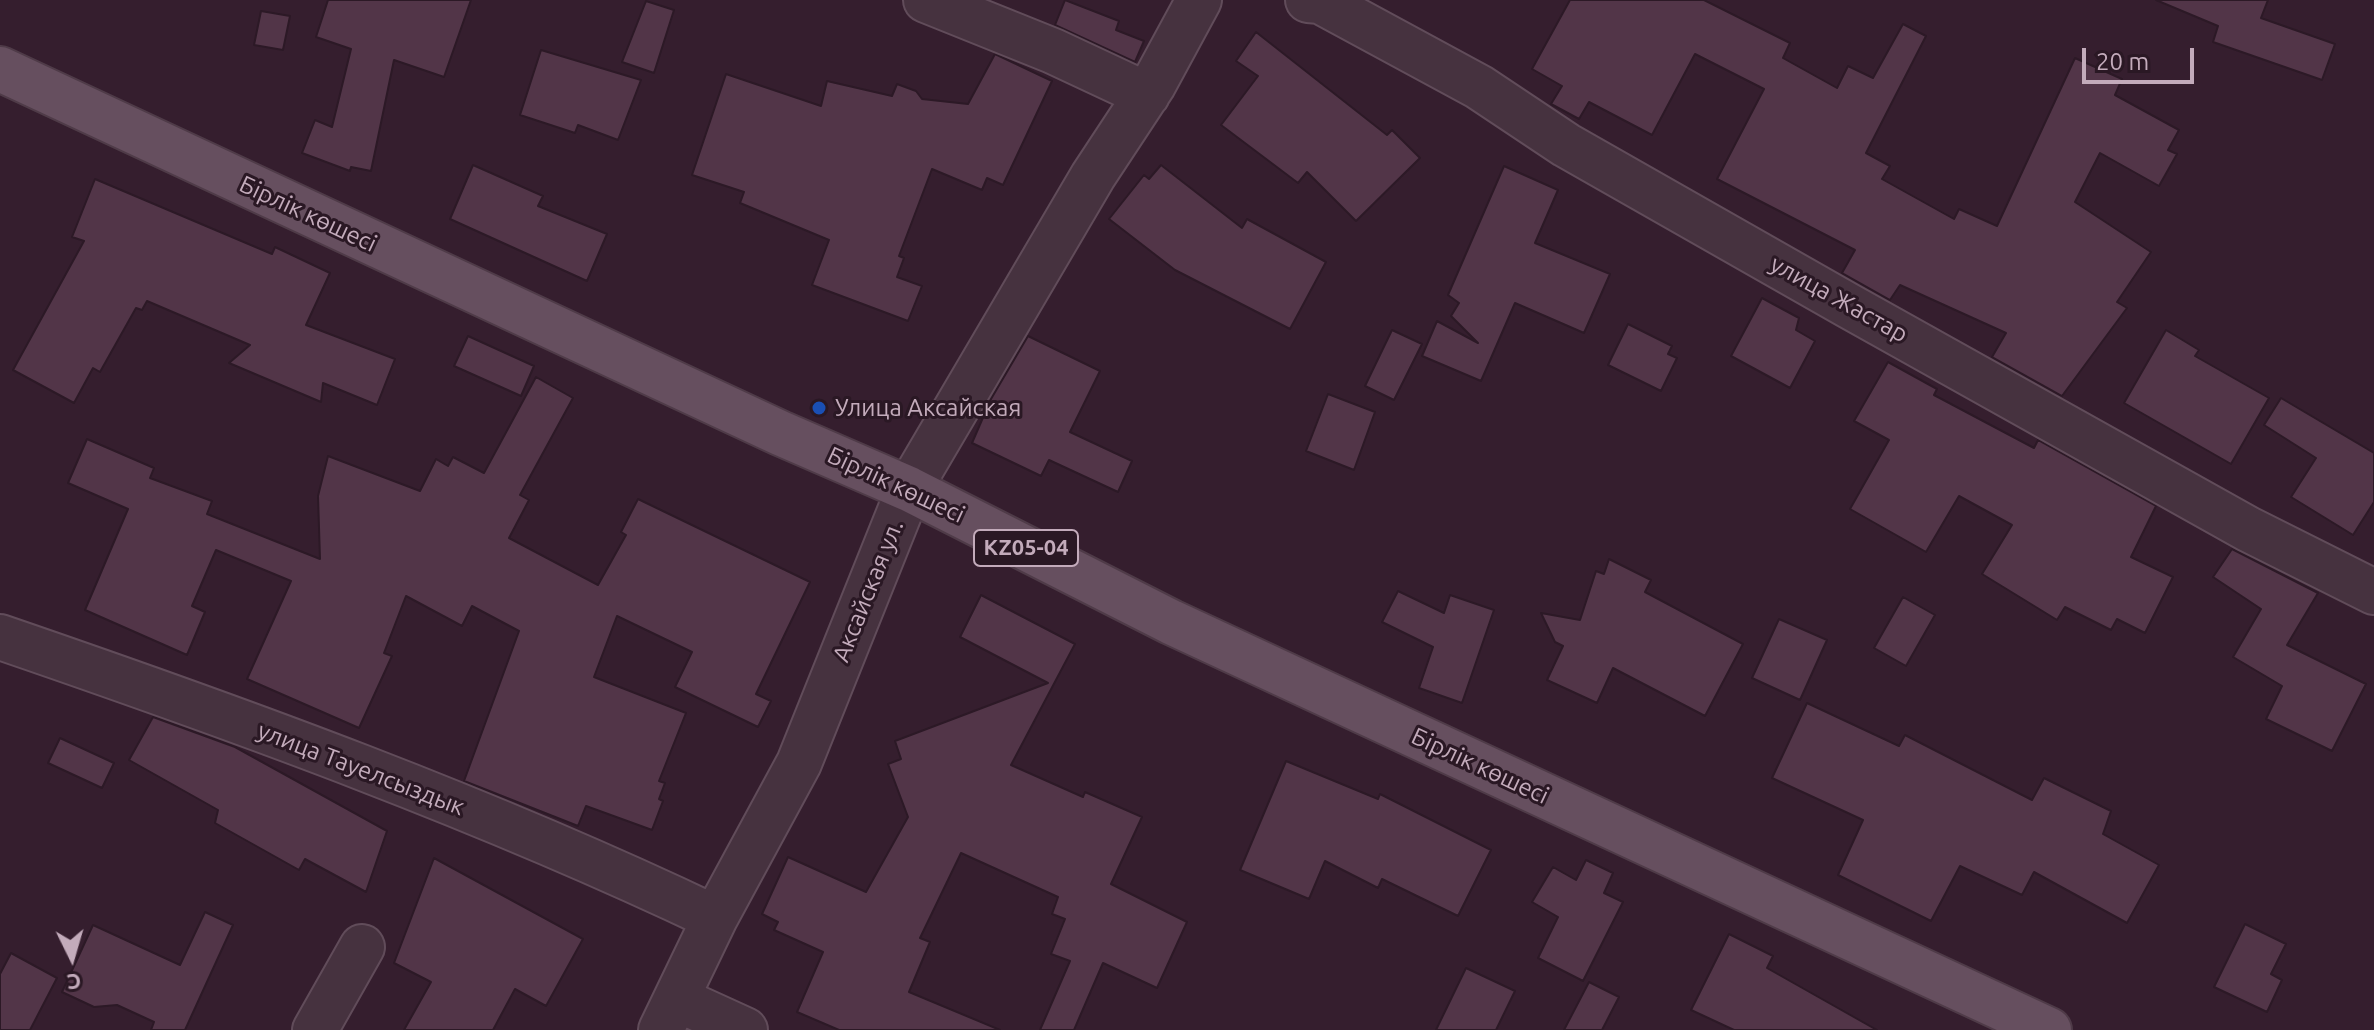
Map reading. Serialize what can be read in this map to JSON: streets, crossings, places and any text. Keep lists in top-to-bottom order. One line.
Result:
{"streets":{"main road":["Бірлік көшесі","KZ05-04"],"street":["улица Жастар","Аксайская ул.","улица Тауелсыздык"]},"crossings":[["Бірлік көшесі","Аксайская ул."],["Аксайская ул.","улица Тауелсыздык"]],"places":["Улица Аксайская"],"scale_bar":"20 m","north":"bottom"}
